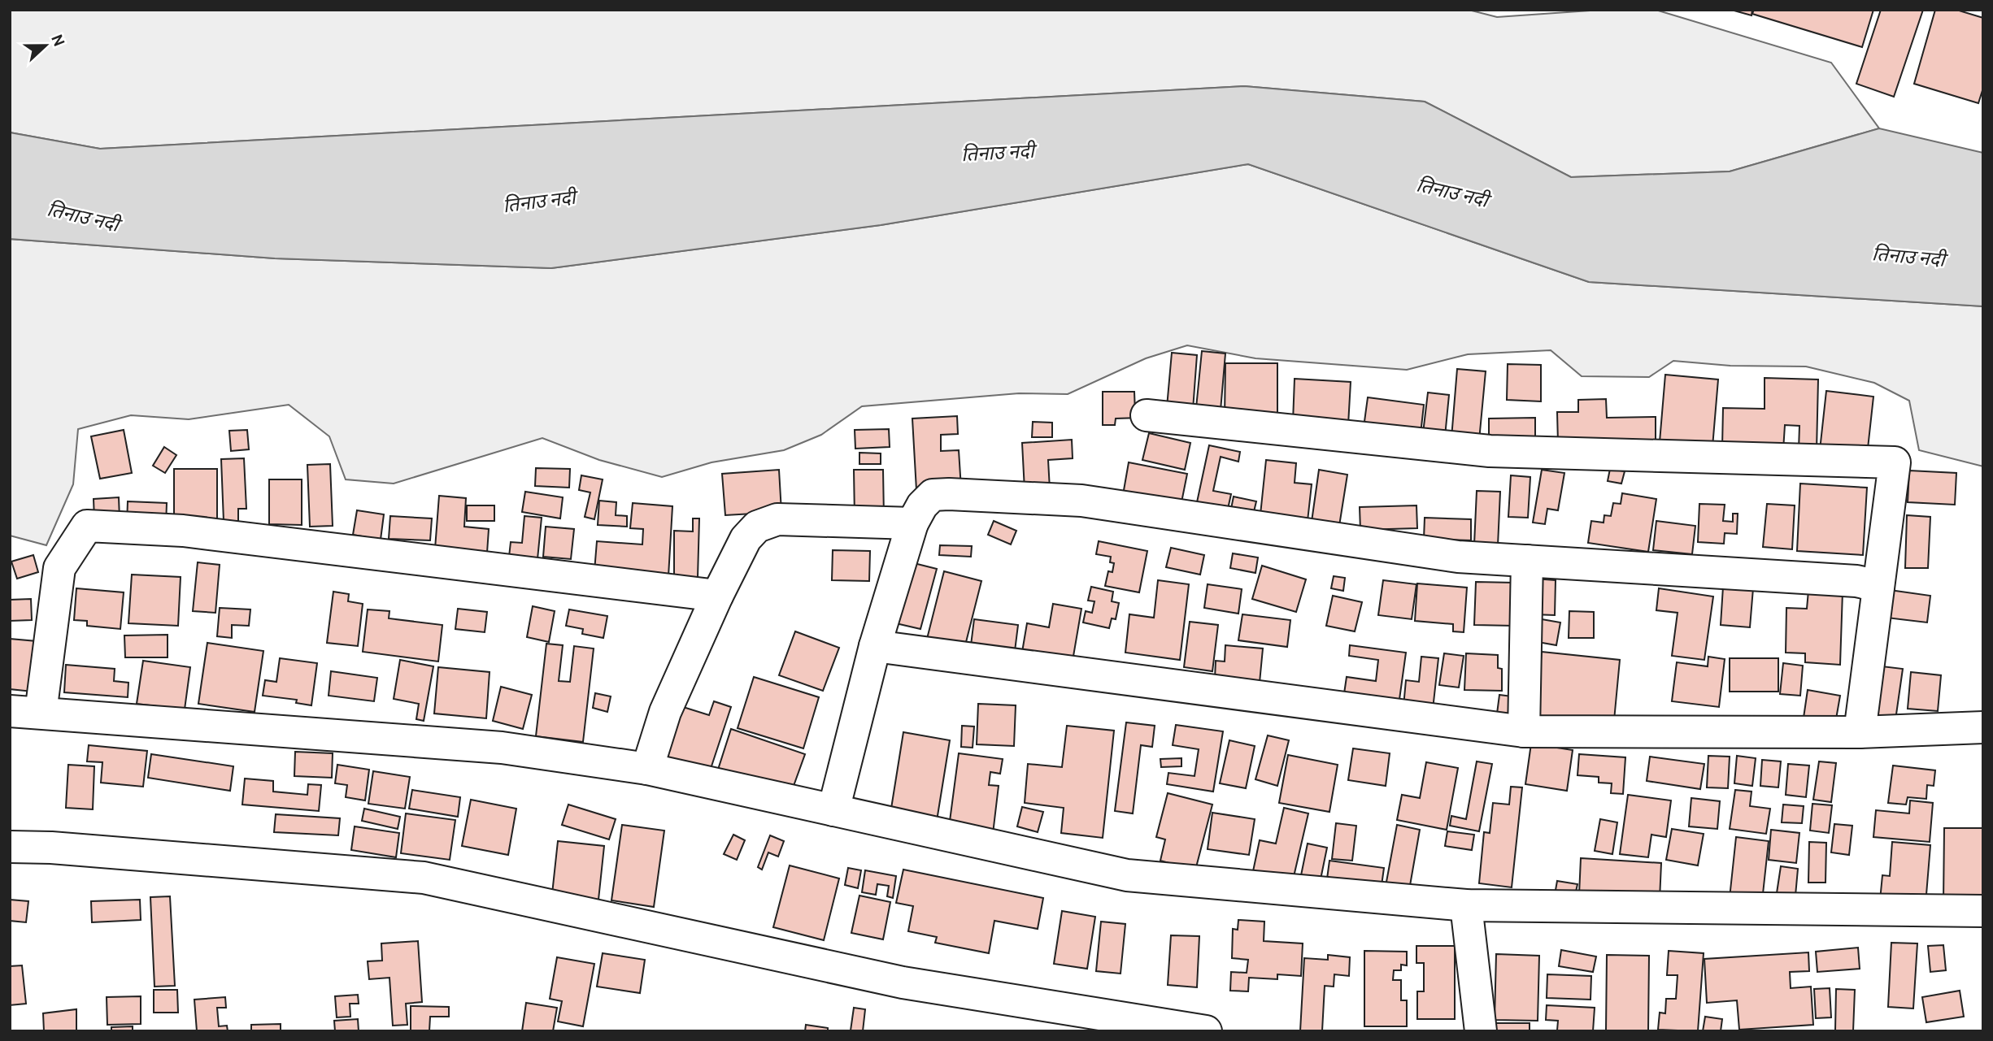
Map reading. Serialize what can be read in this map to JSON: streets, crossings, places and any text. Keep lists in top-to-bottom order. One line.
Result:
{"water":["तिनाउ नदी"],"north":"right"}
